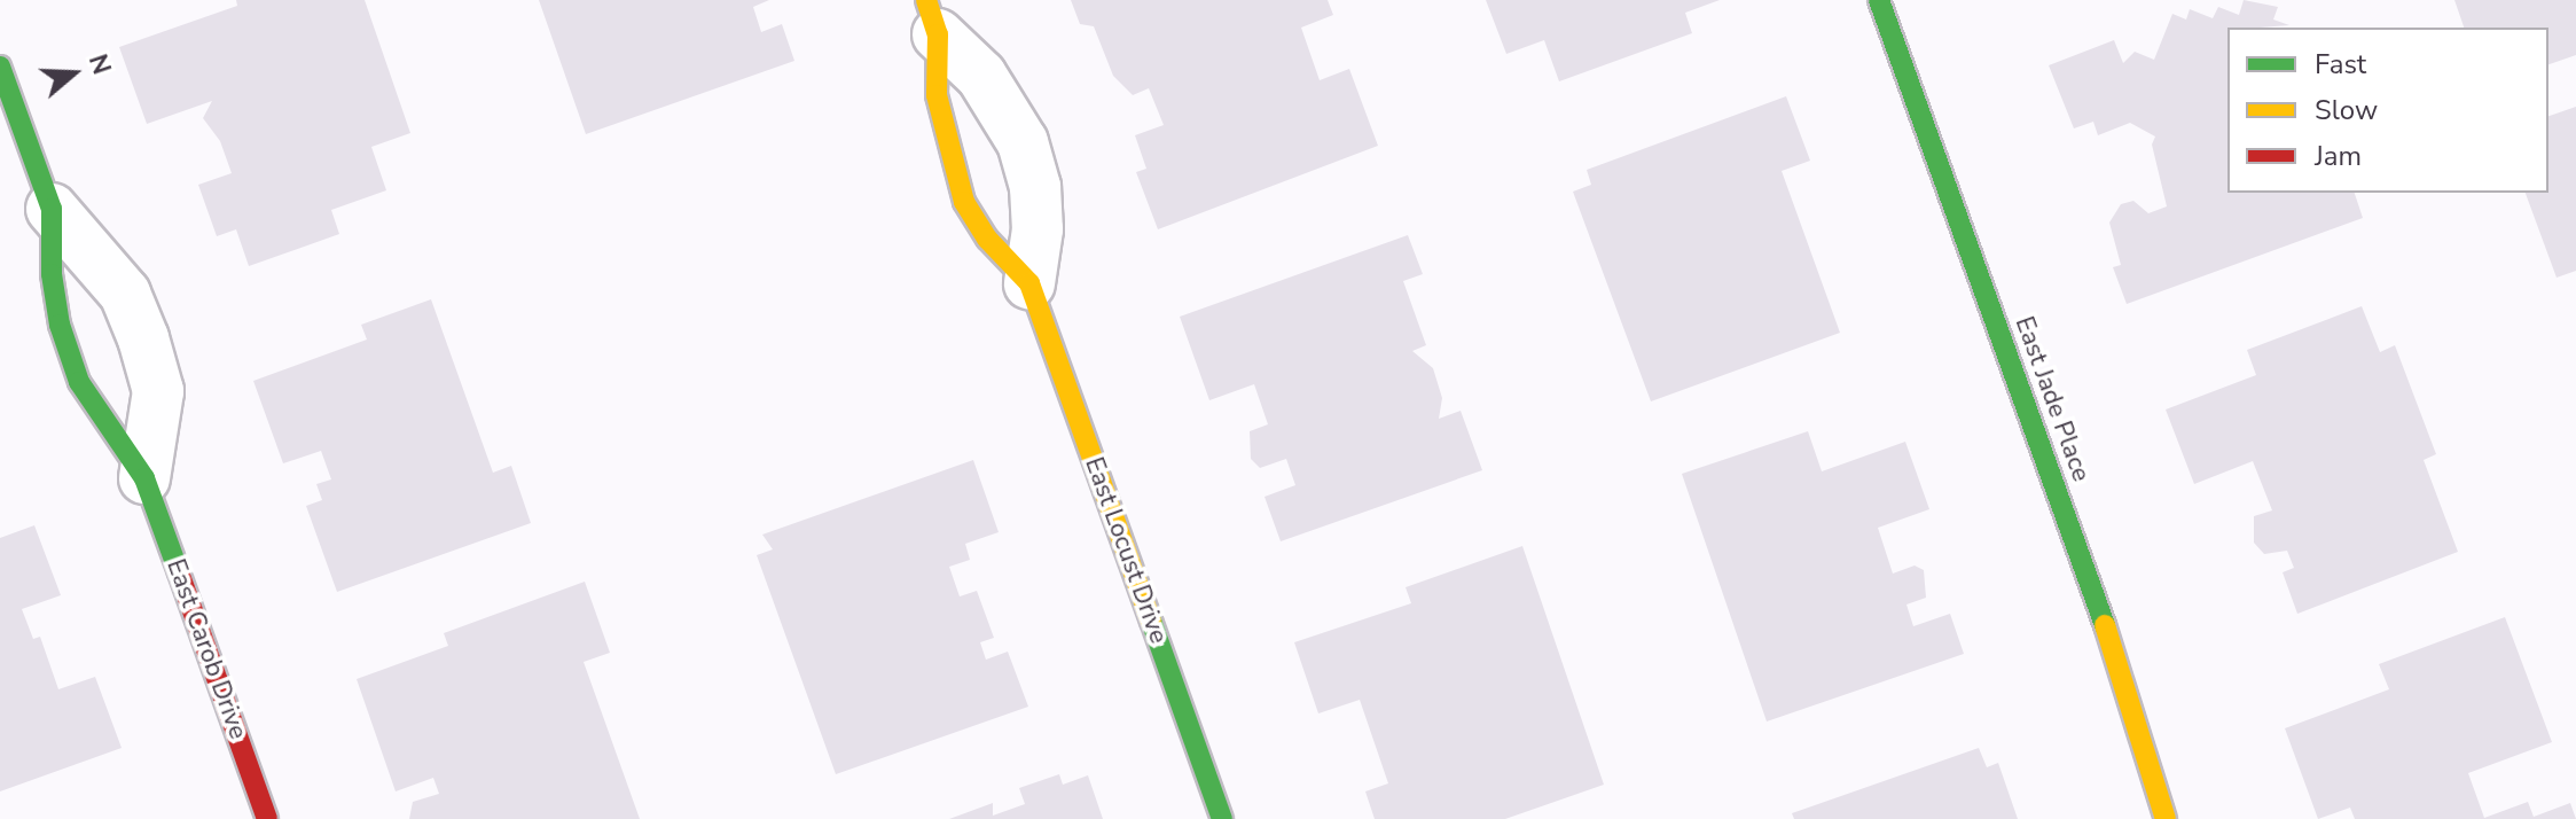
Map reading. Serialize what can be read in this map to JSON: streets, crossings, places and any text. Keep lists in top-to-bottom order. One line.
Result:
{"streets":{"street":["East Jade Place","East Locust Drive","East Carob Drive"]},"legend":["Fast","Slow","Jam"],"north":"right"}
